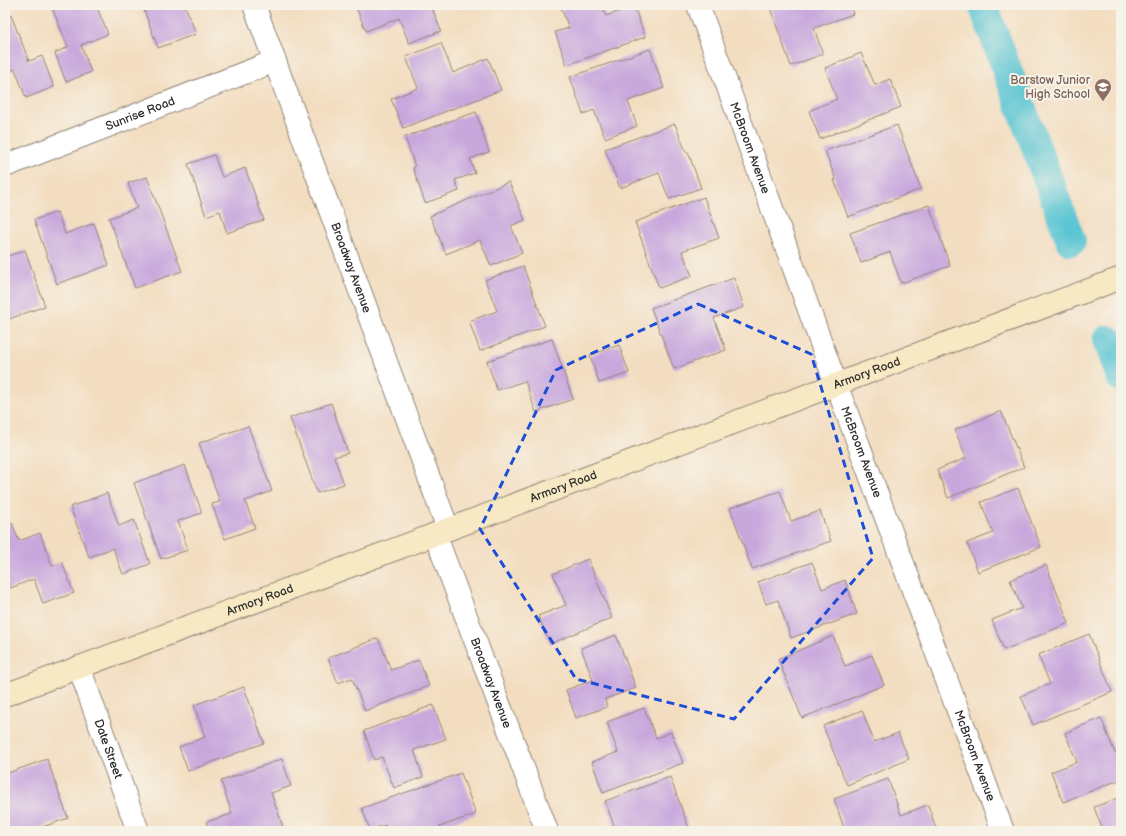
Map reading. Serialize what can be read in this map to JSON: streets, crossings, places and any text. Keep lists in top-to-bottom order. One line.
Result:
{"streets":{"main road":["Armory Road"],"street":["Sunrise Road","McBroom Avenue","Broadway Avenue","Date Street"]},"crossings":[["Sunrise Road","Broadway Avenue"],["McBroom Avenue","Armory Road"],["Broadway Avenue","Armory Road"],["Armory Road","Date Street"]],"places":{"school or university":["Barstow Junior High School"]}}
